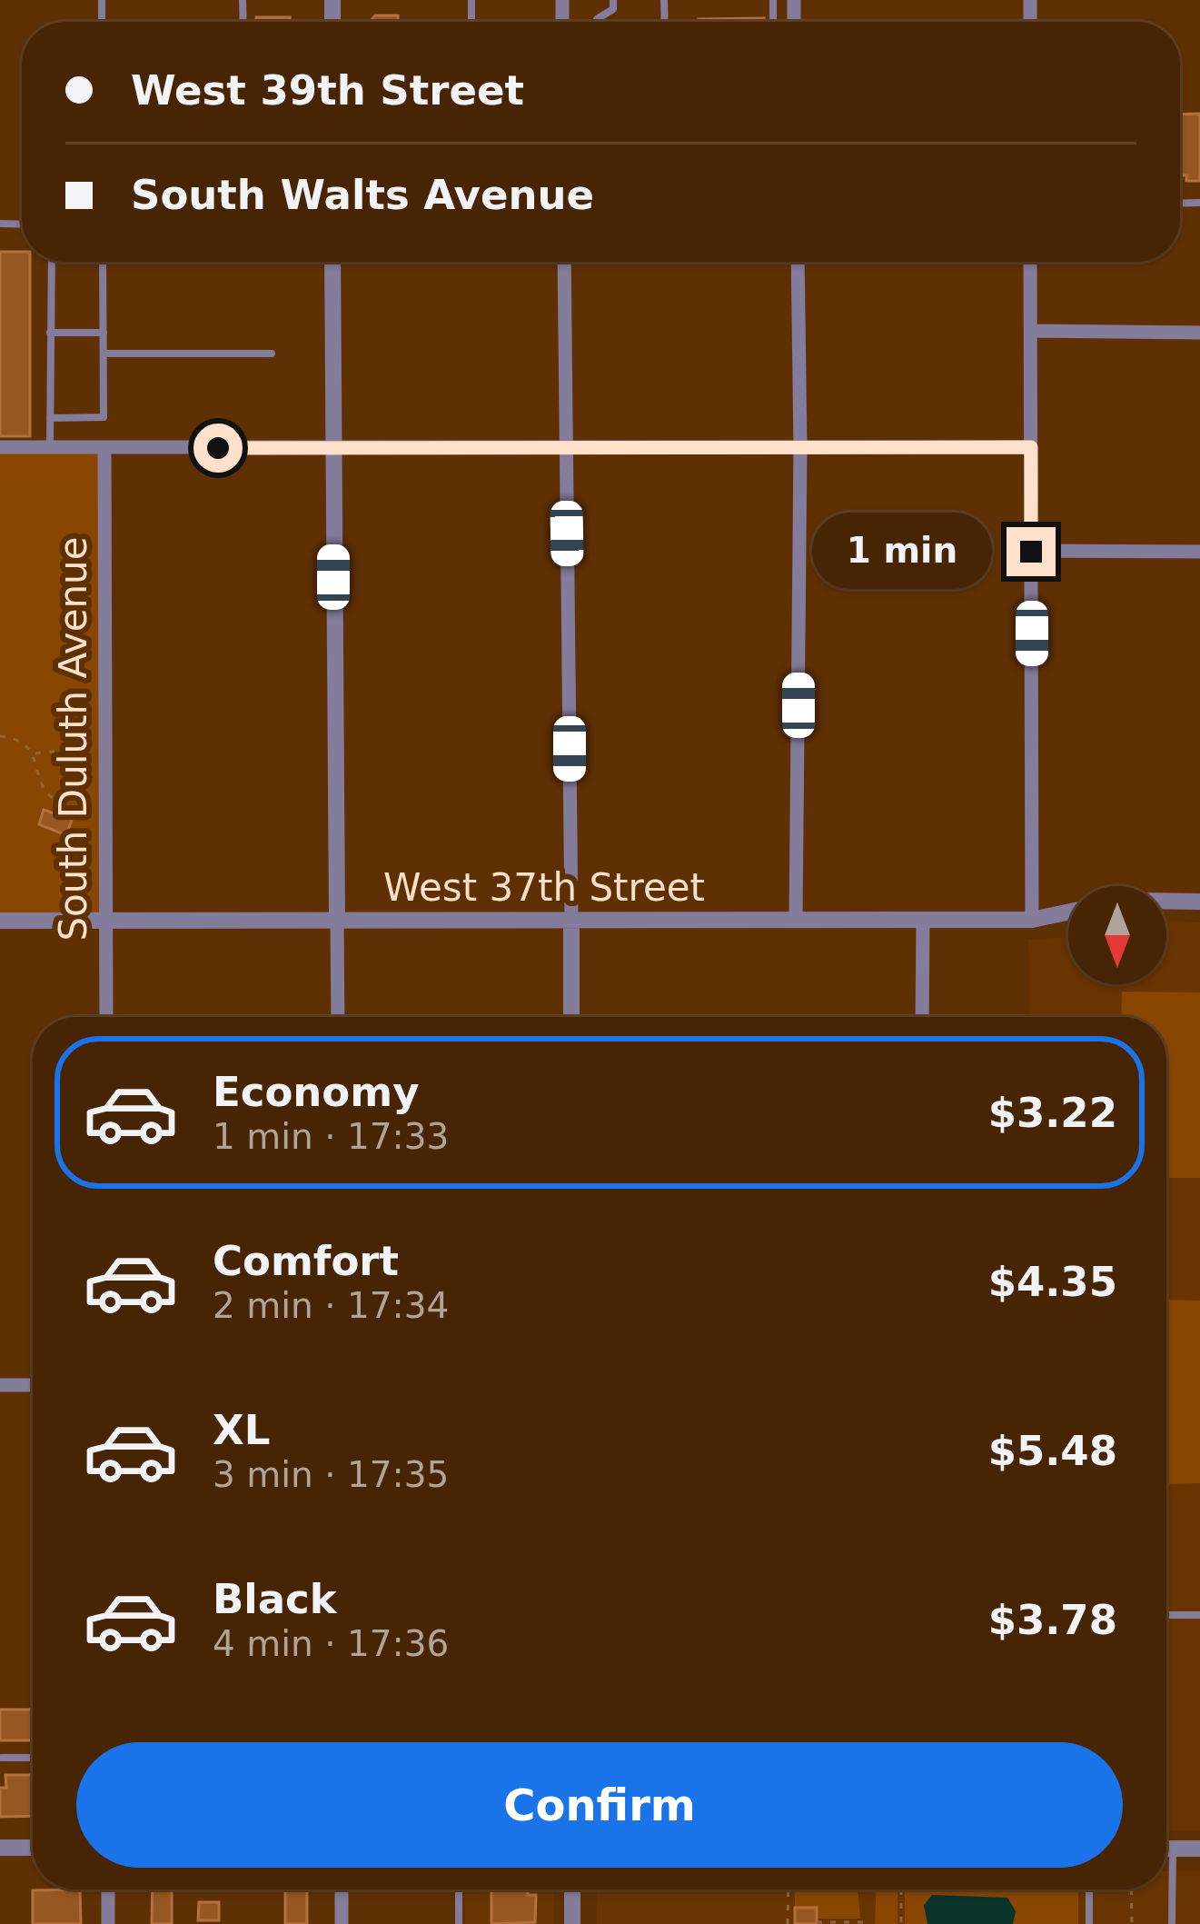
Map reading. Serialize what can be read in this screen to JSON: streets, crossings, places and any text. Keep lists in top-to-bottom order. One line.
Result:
{"streets":{"street":["South Duluth Avenue","West 37th Street"]},"crossings":[["South Duluth Avenue","West 37th Street"]],"north":"bottom","page":{"banner":["West 39th Street","South Walts Avenue"],"bubble":"1 min","list":[{"name":"Economy","note":"1 min · 17:33","value":"$3.22"},{"name":"Comfort","note":"2 min · 17:34","value":"$4.35"},{"name":"XL","note":"3 min · 17:35","value":"$5.48"},{"name":"Black","note":"4 min · 17:36","value":"$3.78"}],"buttons":"Confirm"}}
